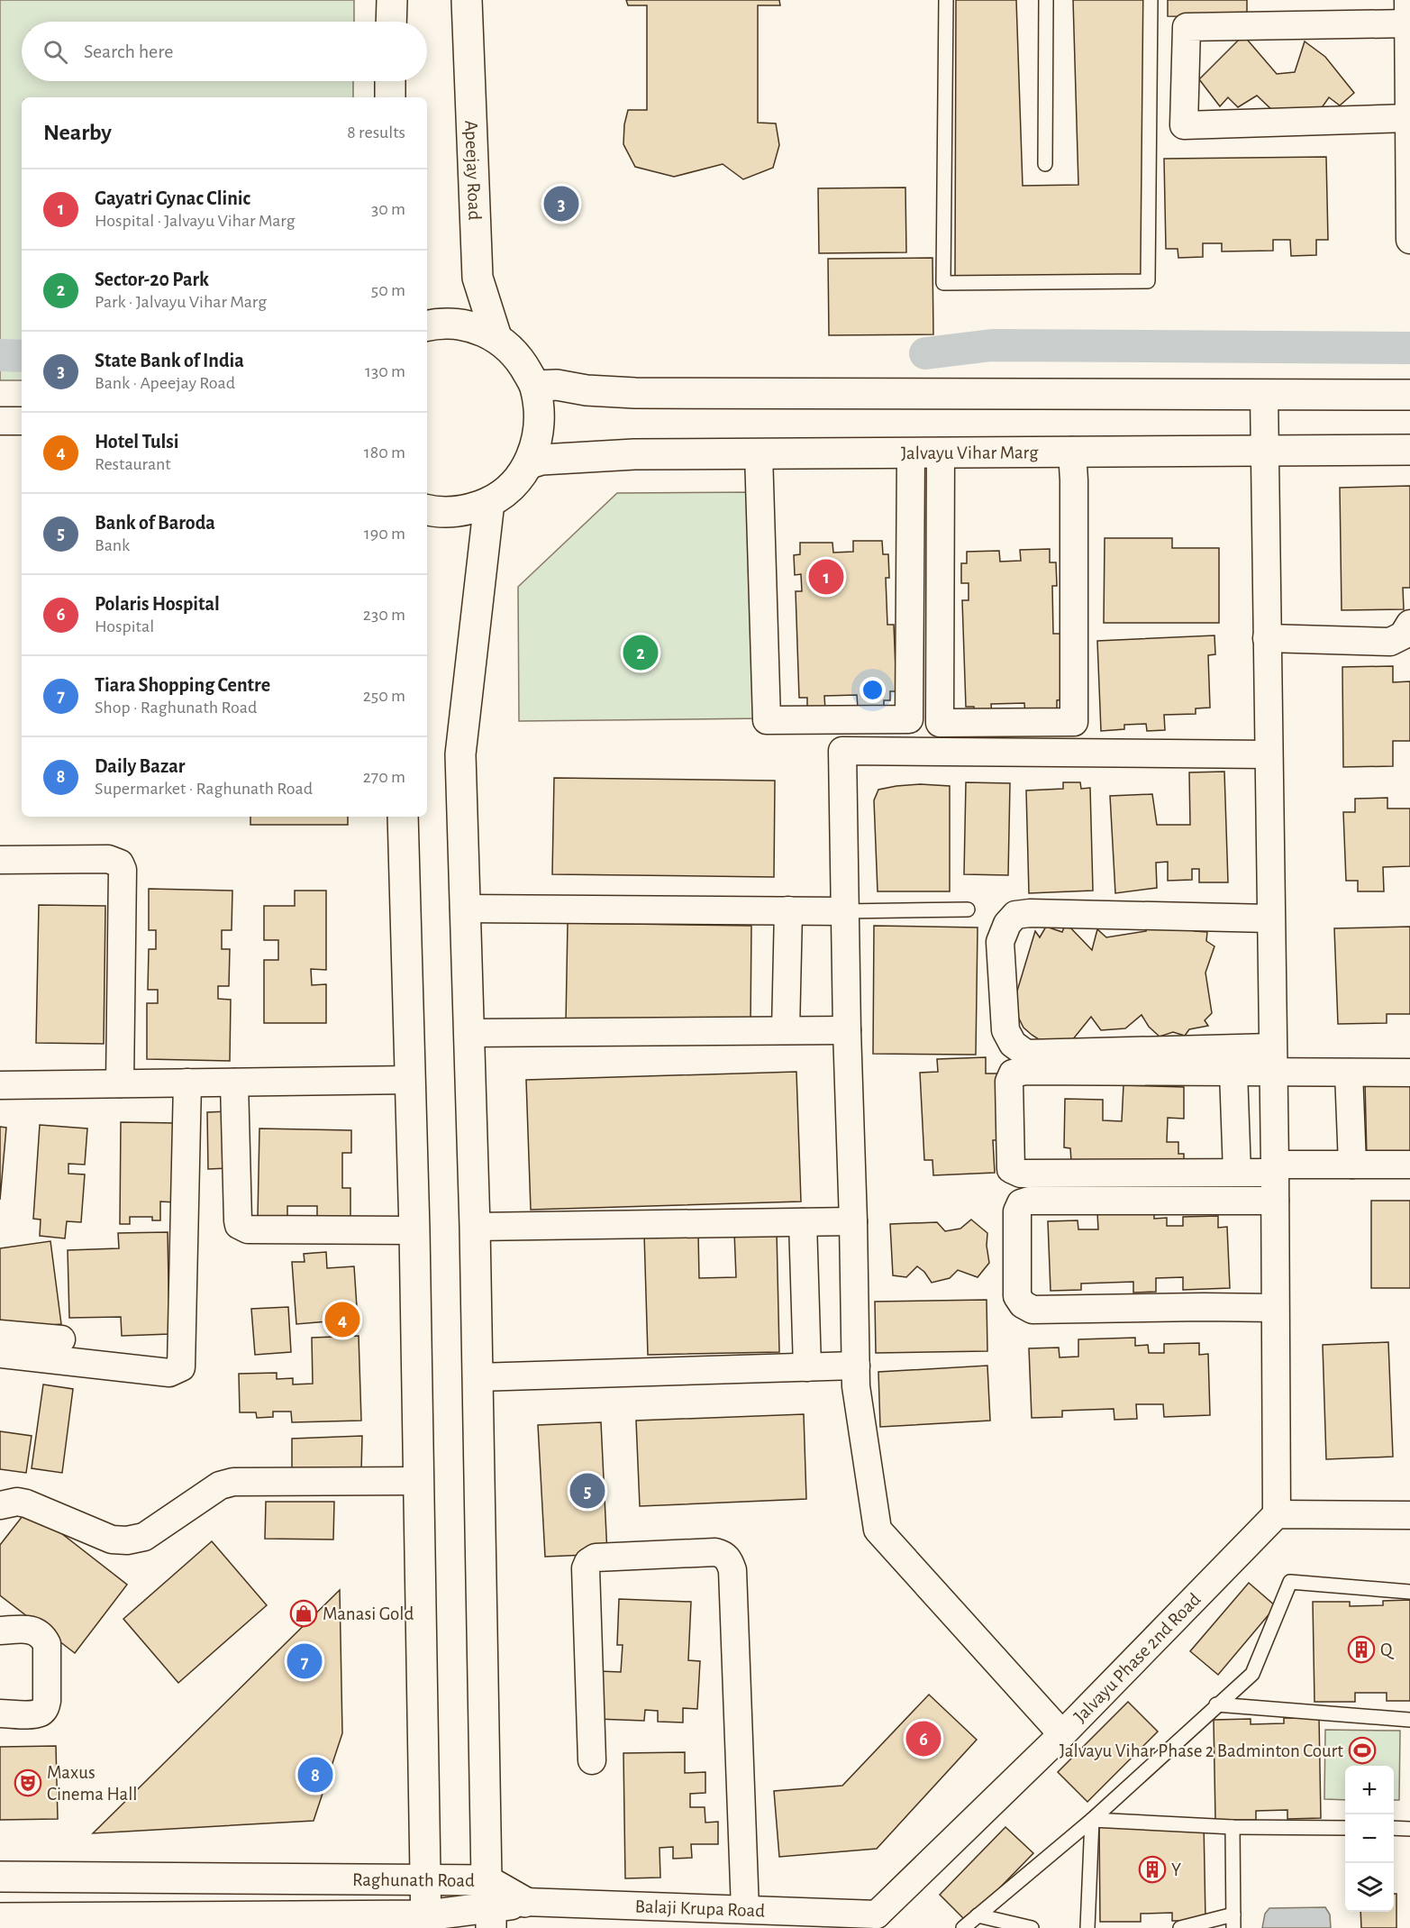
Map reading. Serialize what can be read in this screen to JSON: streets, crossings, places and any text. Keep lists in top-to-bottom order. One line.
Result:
{"streets":{"main road":["Apeejay Road","Jalvayu Vihar Marg","Raghunath Road"],"street":["Jalvayu Phase 2nd Road","Balaji Krupa Road"]},"crossings":[["Jalvayu Phase 2nd Road","Balaji Krupa Road"],["Raghunath Road","Balaji Krupa Road"]],"places":{"shop":["Manasi Gold"],"building":["Q","Y"],"sports":["Jalvayu Vihar Phase 2 Badminton Court"],"theatre":["Maxus Cinema Hall"]},"page":{"search":"Search here","heading":["Nearby","8 results"],"list":[{"mark":"1","name":"Gayatri Gynac Clinic","note":"Hospital · Jalvayu Vihar Marg","value":"30 m"},{"mark":"2","name":"Sector-20 Park","note":"Park · Jalvayu Vihar Marg","value":"50 m"},{"mark":"3","name":"State Bank of India","note":"Bank · Apeejay Road","value":"130 m"},{"mark":"4","name":"Hotel Tulsi","note":"Restaurant","value":"180 m"},{"mark":"5","name":"Bank of Baroda","note":"Bank","value":"190 m"},{"mark":"6","name":"Polaris Hospital","note":"Hospital","value":"230 m"},{"mark":"7","name":"Tiara Shopping Centre","note":"Shop · Raghunath Road","value":"250 m"},{"mark":"8","name":"Daily Bazar","note":"Supermarket · Raghunath Road","value":"270 m"}],"pins":["3","1","2","4","5","7","6","8"],"map_buttons":["+","−"]}}
